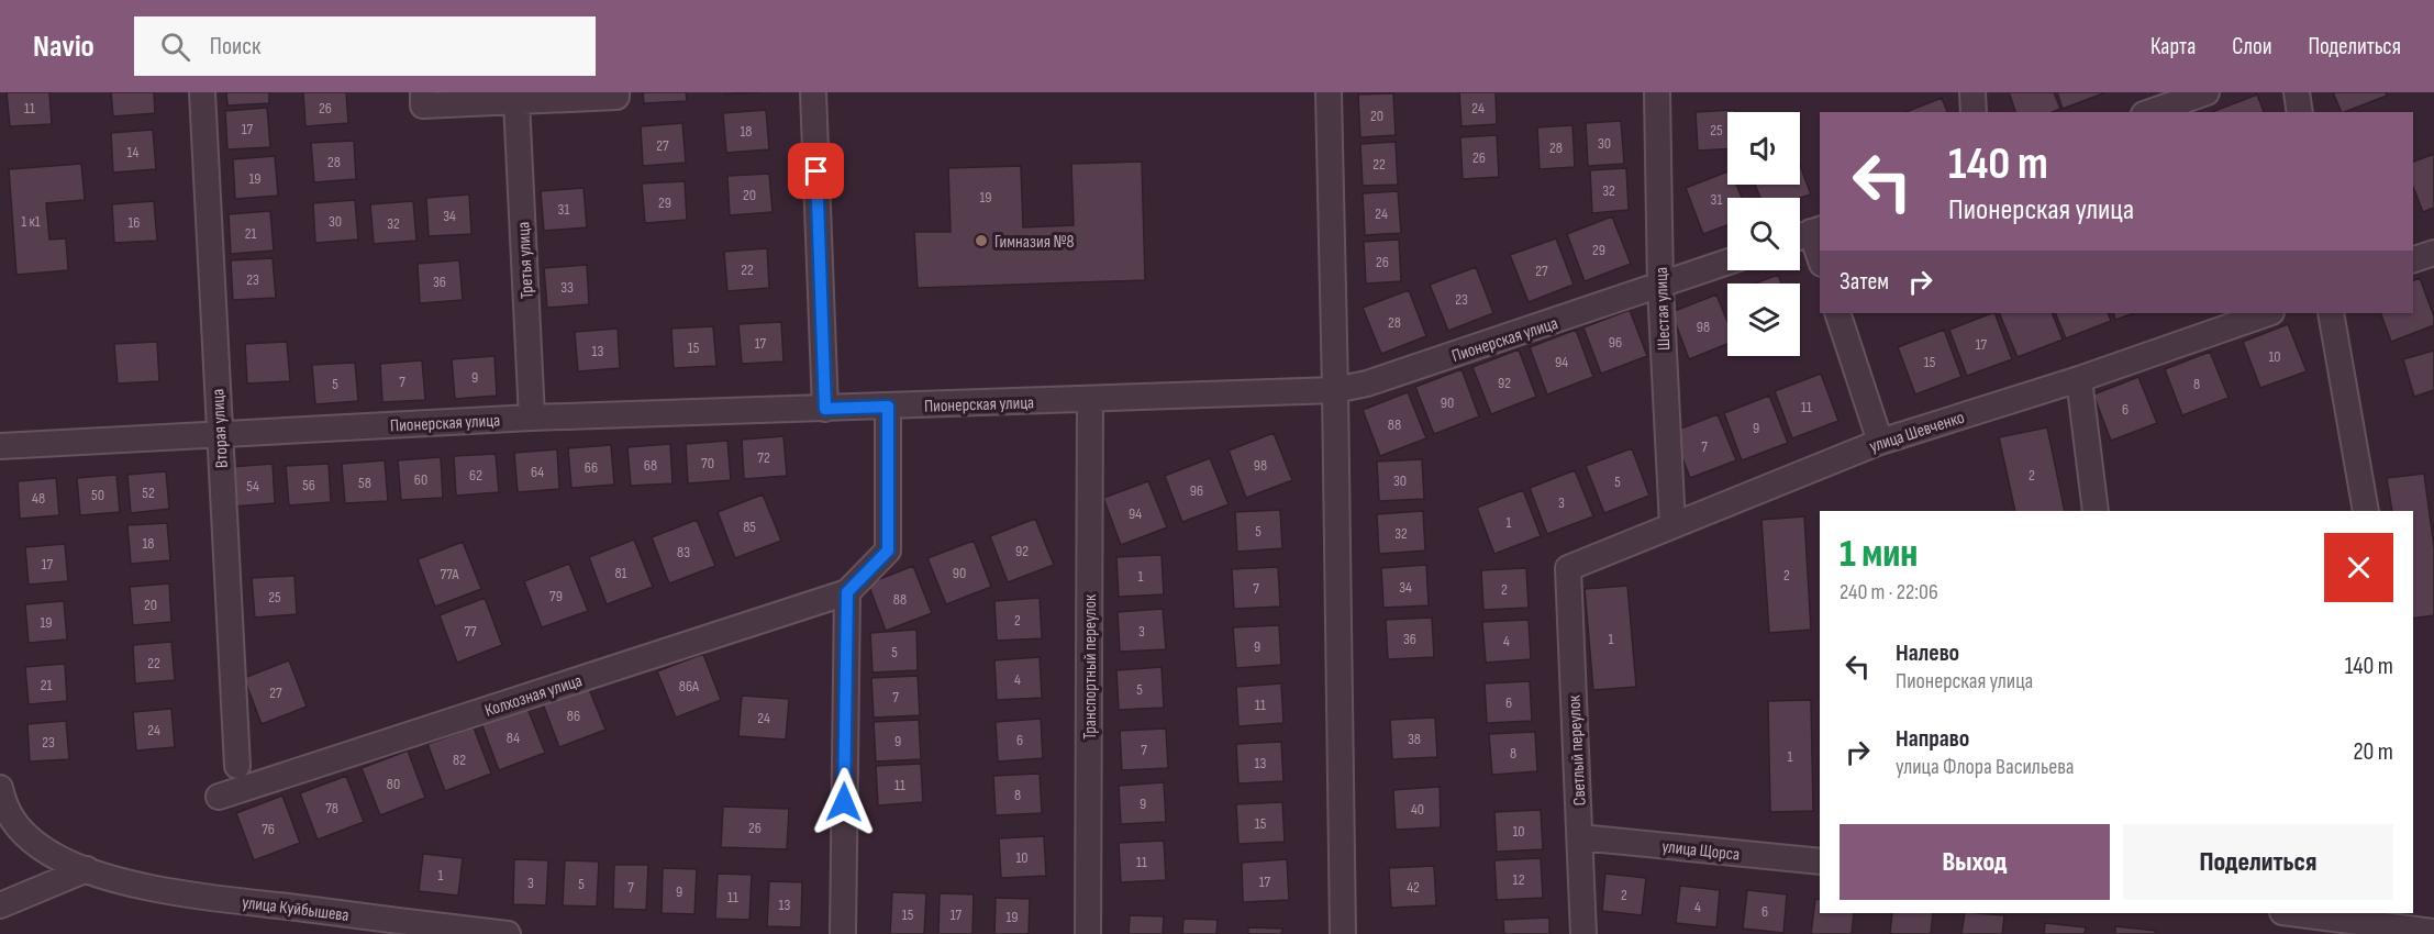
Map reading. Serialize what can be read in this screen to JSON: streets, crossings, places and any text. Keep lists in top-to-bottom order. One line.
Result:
{"streets":{"street":["Третья улица","Шестая улица","Пионерская улица","Вторая улица","улица Шевченко","Транспортный переулок","Колхозная улица","Светлый переулок","улица Щорса","улица Куйбышева"]},"crossings":[["Третья улица","Пионерская улица"],["Шестая улица","Пионерская улица"],["Шестая улица","улица Шевченко"],["Пионерская улица","Вторая улица"],["Пионерская улица","Транспортный переулок"],["улица Шевченко","Светлый переулок"],["Светлый переулок","улица Щорса"]],"places":["Гимназия №8"],"house_numbers":["11","26","24","20","17","25","18","30","27","28","14","26","28","22","19","32","20","19","31","29","31","24","34","1 к1","30","16","32","21","29","26","22","27","23","36","33","23","28","98","96","17","17","15","13","10","94","15","9","7","92","5","8","90","11","6","88","9","7","72","70","68","98","66","64","62","2","60","30","5","58","56","54","96","52","50","48","3","94","1","85","5","32","18","92","83","17","81","90","77А","2","1","34","7","2","79","25","88","20","2","19","77","3","36","1","4","9","5","22","4","21","86А","5","27","7","6","11","86","24","24","84","38","6","9","23","7","8","1","82","13","80","11","8","9","78","40","15","26","76","10","10","11","1","12","17","3","5","7","42","9","2","11","13","4","6","15","17","19"],"page":{"header":"Navio","search":"Поиск","nav":["Карта","Слои","Поделиться"],"turn":["140 m","Пионерская улица"],"then":"Затем","heading":["1 мин","240 m · 22:06"],"list":[{"name":"Налево","note":"Пионерская улица","value":"140 m"},{"name":"Направо","note":"улица Флора Васильева","value":"20 m"}],"buttons":["Выход","Поделиться"]}}
